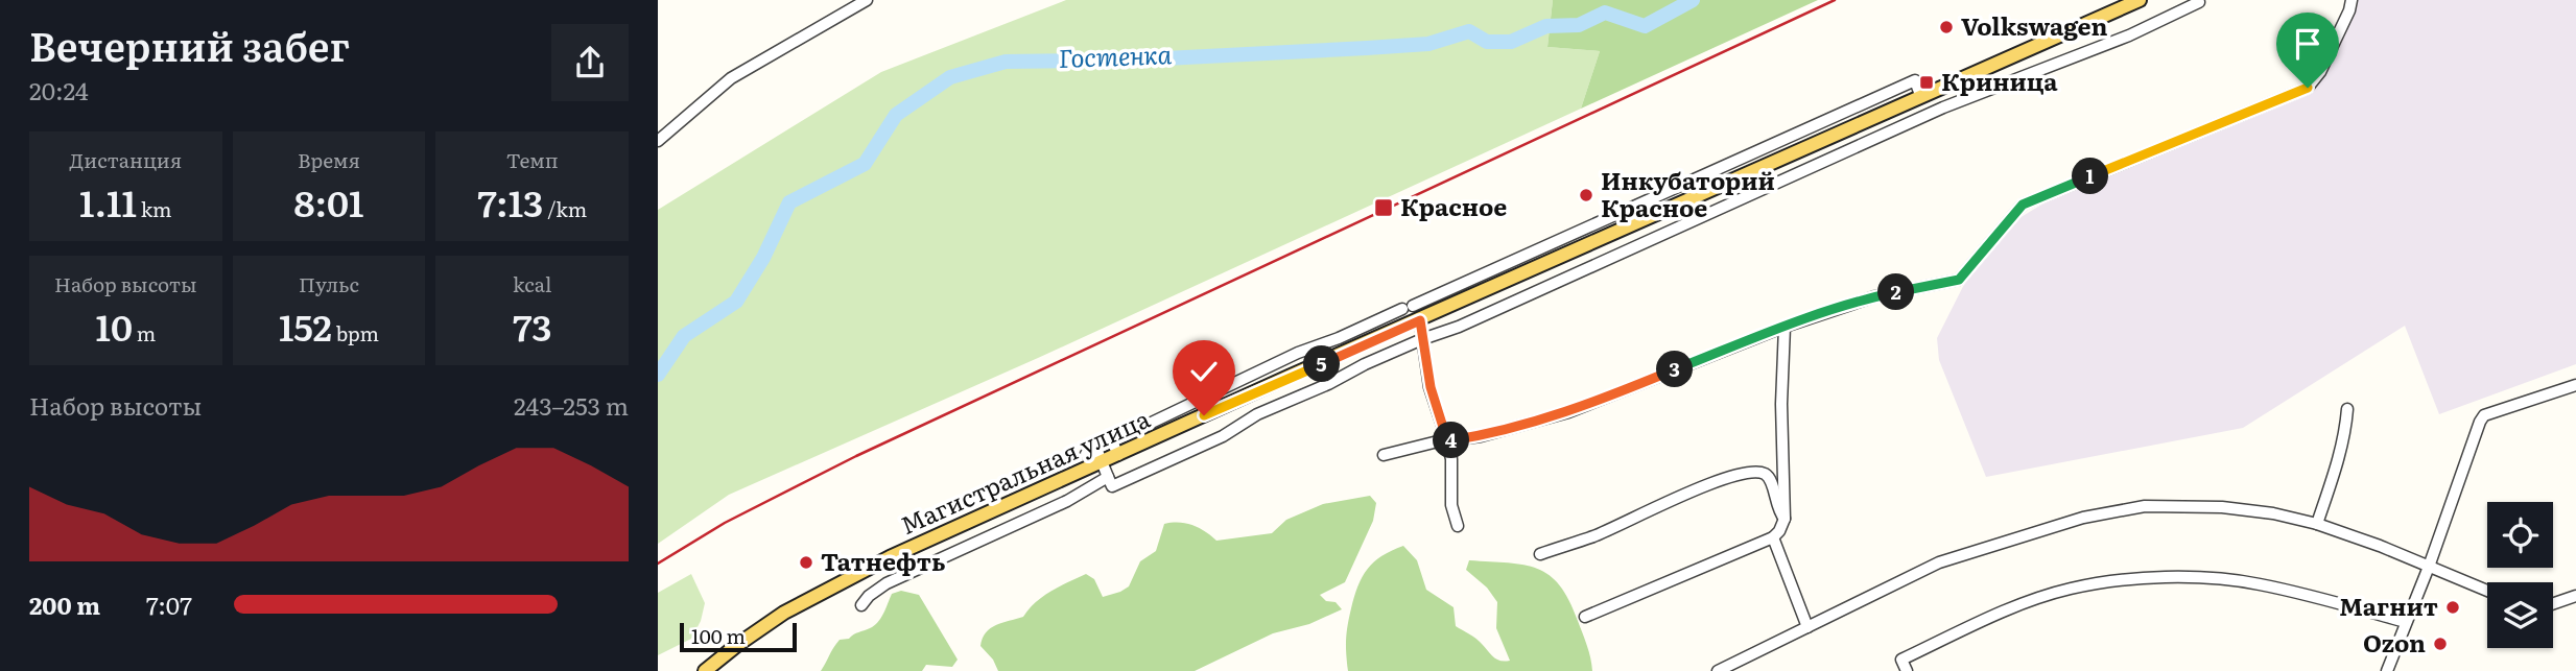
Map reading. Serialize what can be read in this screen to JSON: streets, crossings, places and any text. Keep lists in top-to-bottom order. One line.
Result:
{"streets":{"main road":["Магистральная улица"]},"water":["Гостенка"],"places":{"other":["Volkswagen","Инкубаторий Красное","Татнефть","Магнит","Ozon"],"transit":["Криница","Красное"]},"scale_bar":"100 m","page":{"heading":["Вечерний забег","20:24"],"stats":[["Дистанция","1.11 km"],["Время","8:01"],["Темп","7:13 /km"],["Набор высоты","10 m"],["Пульс","152 bpm"],["kcal","73"]],"pins":["1","2","5","3","4"],"chart":["Набор высоты","243–253 m"],"list":[{"name":"200 m","note":"7:07"}],"scale":"100 m"}}
